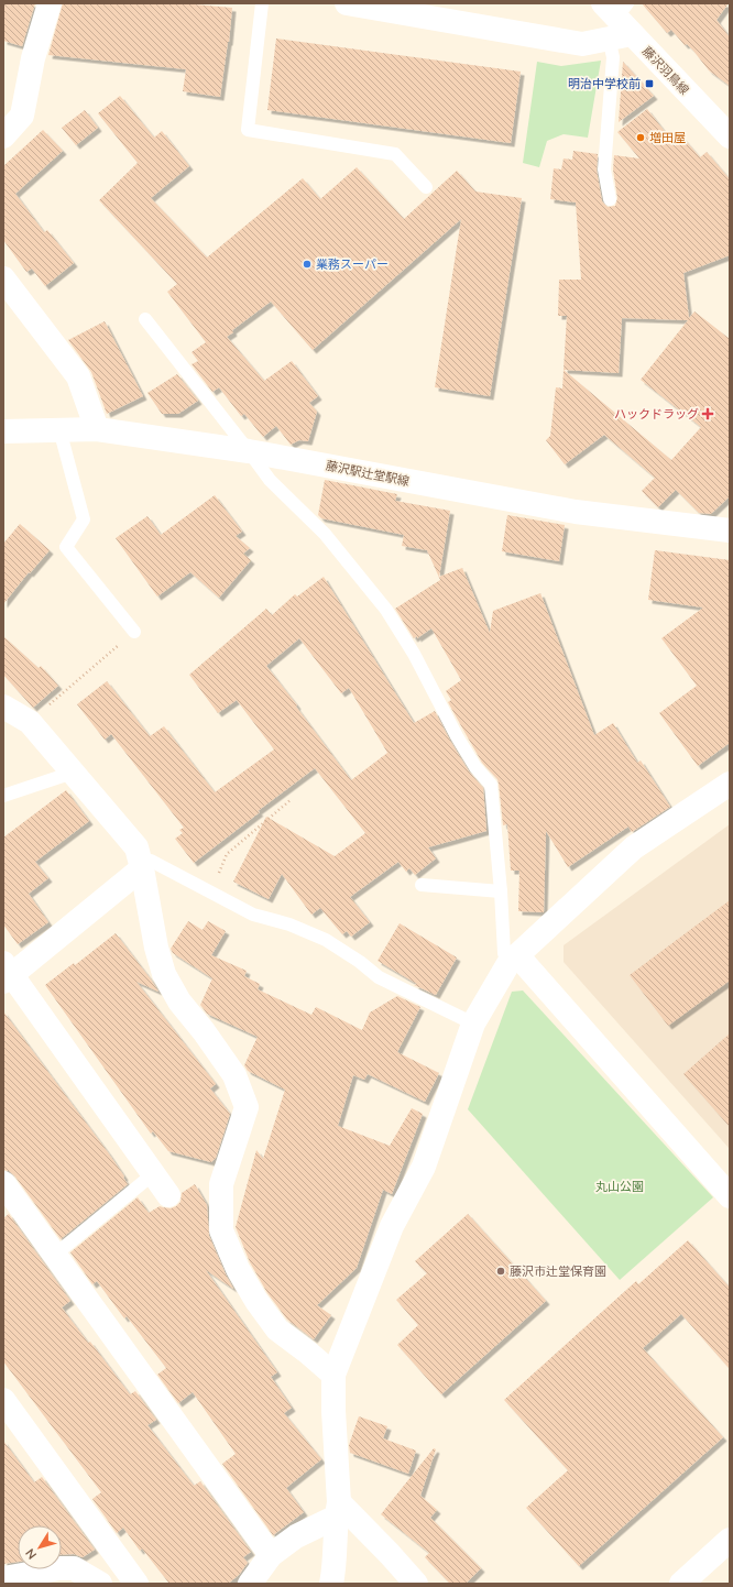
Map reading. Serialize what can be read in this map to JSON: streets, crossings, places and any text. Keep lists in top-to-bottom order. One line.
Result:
{"streets":{"street":["藤沢羽鳥線","藤沢駅辻堂駅線"]},"parks":["丸山公園"],"places":{"transit":["明治中学校前"],"other":["増田屋","業務スーパー","藤沢市辻堂保育園"],"health":["ハックドラッグ"]},"north":"bottom left"}
